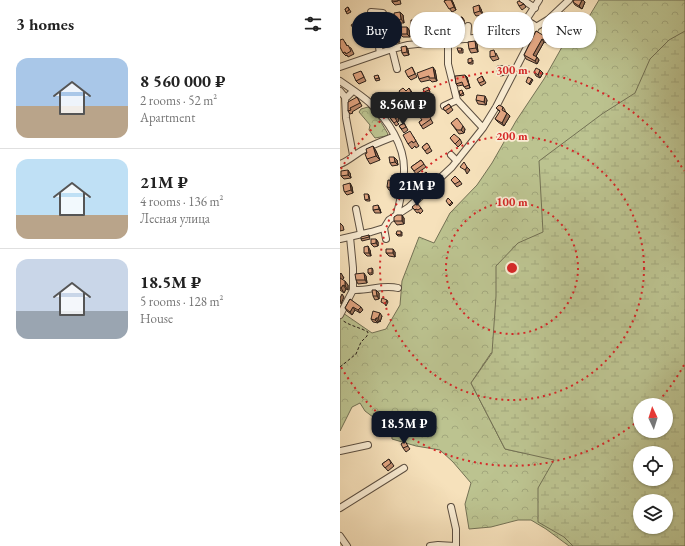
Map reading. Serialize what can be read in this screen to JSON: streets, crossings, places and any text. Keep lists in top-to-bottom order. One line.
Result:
{"north":"top","page":{"heading":"3 homes","chip":["Buy","Rent","Filters","New"],"list":[{"name":"8 560 000 ₽","note":"2 rooms · 52 m² · Apartment"},{"name":"21M ₽","note":"4 rooms · 136 m² · Лесная улица"},{"name":"18.5M ₽","note":"5 rooms · 128 m² · House"}],"price":["8.56M ₽","21M ₽","18.5M ₽"]},"rings":["300 m","200 m","100 m"]}
